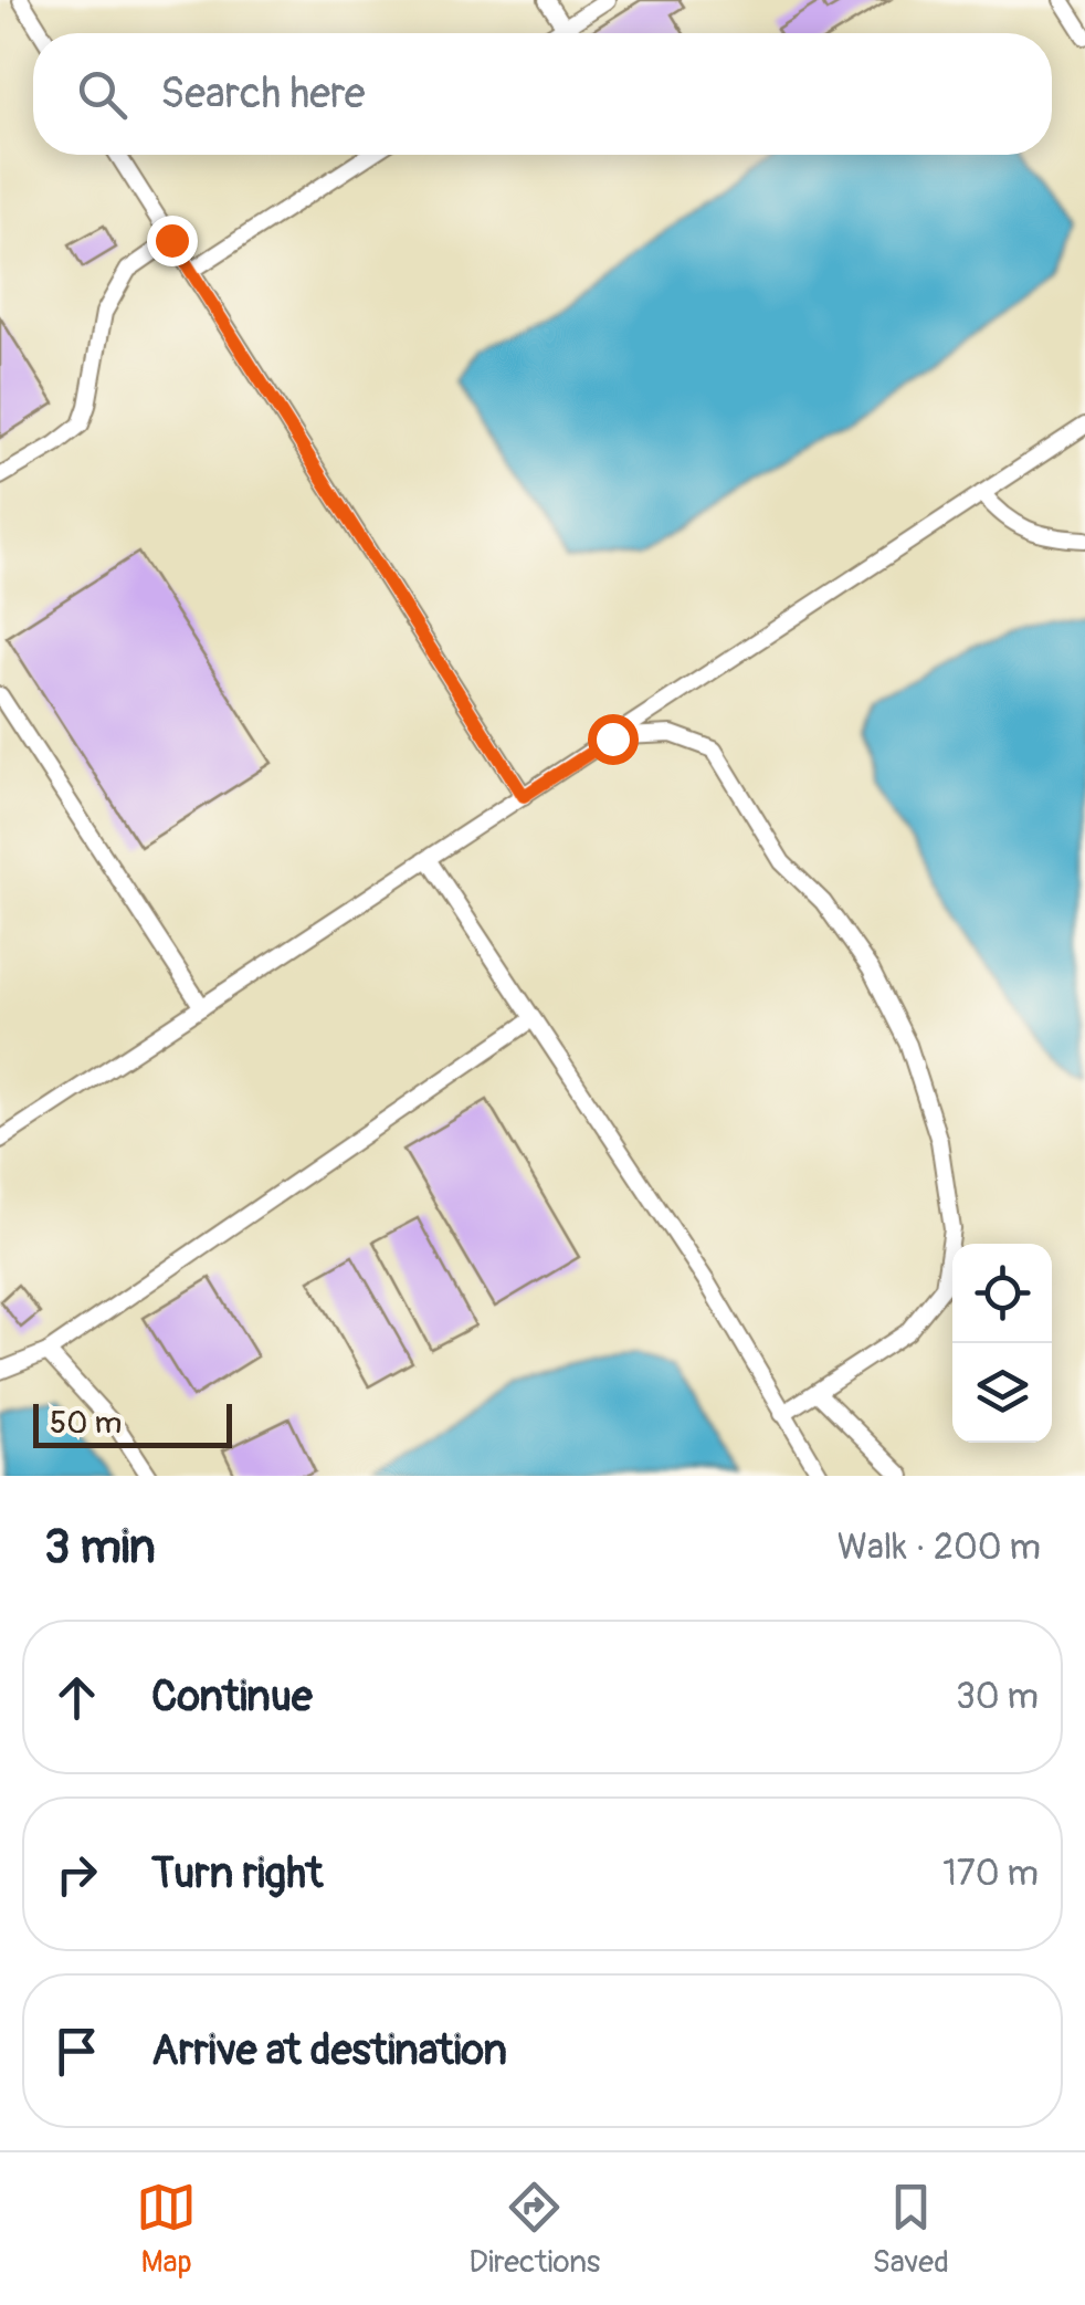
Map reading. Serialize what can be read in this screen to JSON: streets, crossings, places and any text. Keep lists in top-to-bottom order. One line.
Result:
{"scale_bar":"50 m","page":{"search":"Search here","scale":"50 m","heading":["3 min","Walk · 200 m"],"list":[["Continue","30 m"],["Turn right","170 m"],"Arrive at destination"],"nav":["Map","Directions","Saved"]}}
